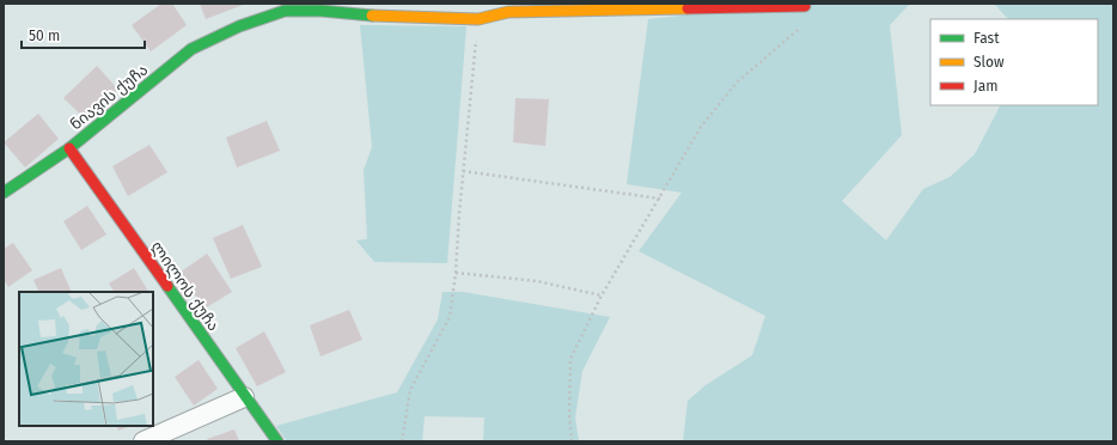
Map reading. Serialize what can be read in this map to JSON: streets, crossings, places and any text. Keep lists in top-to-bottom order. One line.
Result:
{"streets":{"street":["ნიავის ქუჩა","ლილოს ქუჩა"]},"crossings":[["ნიავის ქუჩა","ლილოს ქუჩა"]],"legend":["Fast","Slow","Jam"],"scale_bar":"50 m"}
